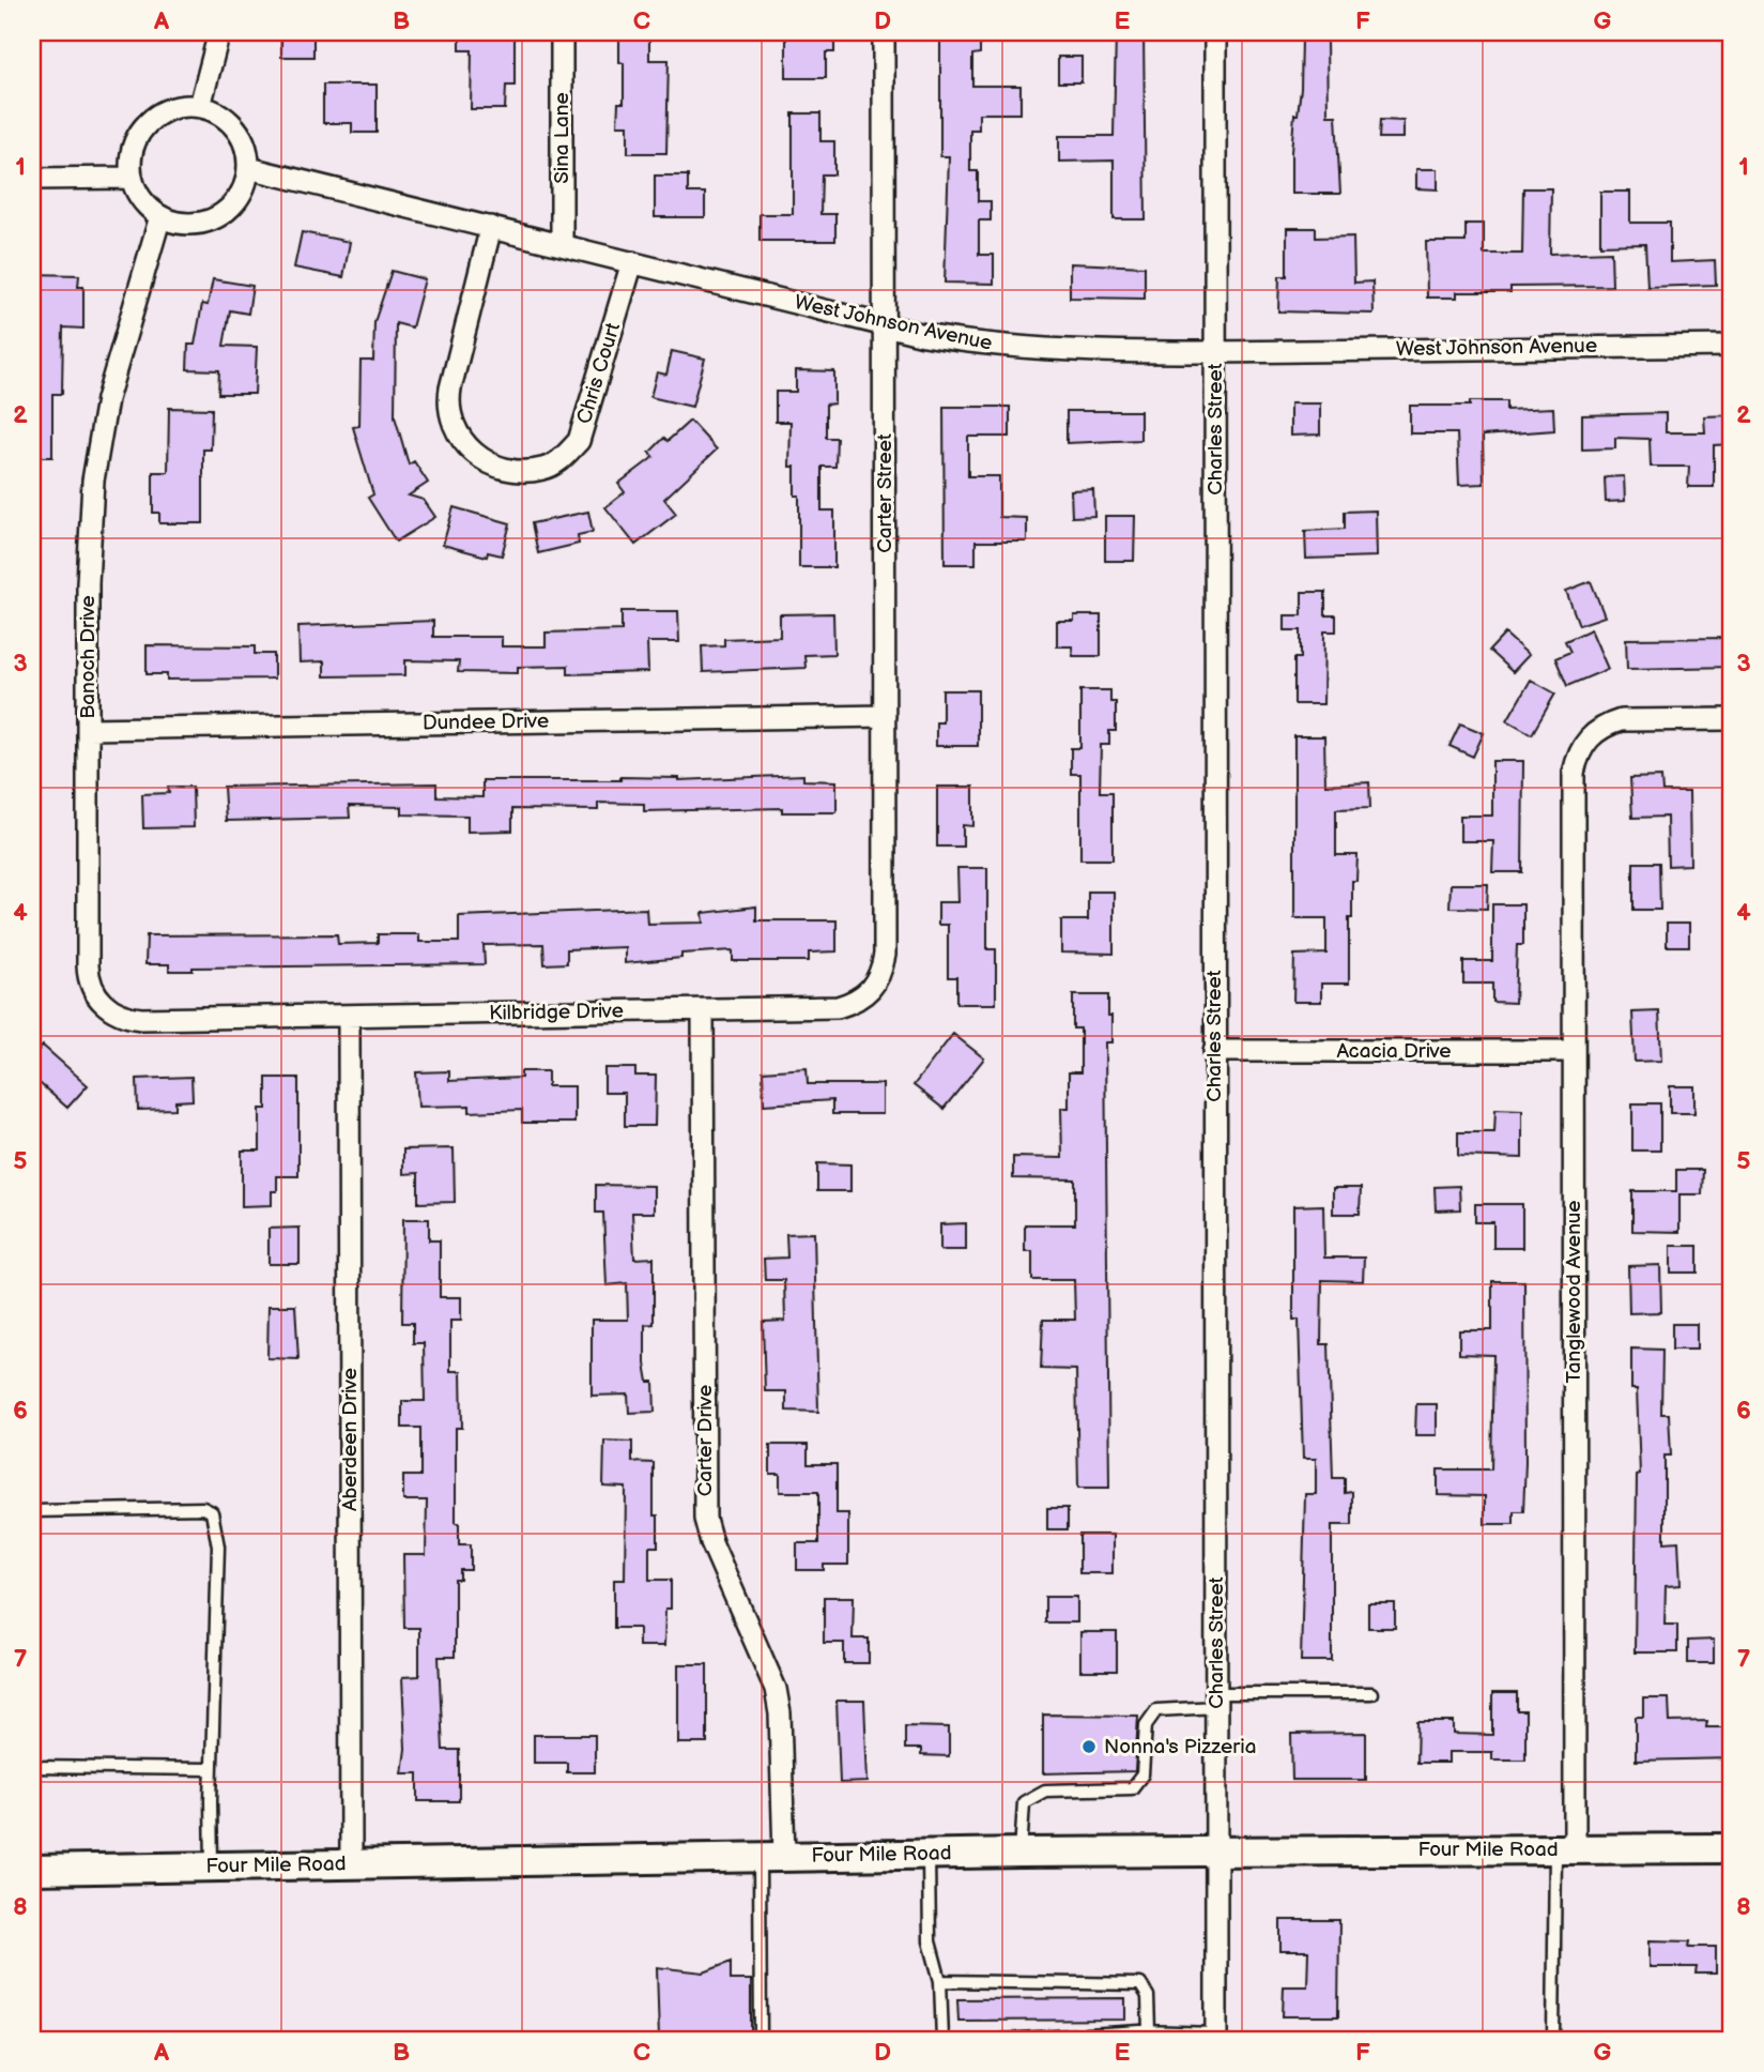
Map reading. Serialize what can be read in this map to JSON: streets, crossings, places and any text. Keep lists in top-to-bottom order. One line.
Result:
{"streets":{"main road":["Four Mile Road"],"street":["Sina Lane","West Johnson Avenue","Chris Court","Charles Street","Carter Street","Banoch Drive","Dundee Drive","Kilbridge Drive","Acacia Drive","Tanglewood Avenue","Aberdeen Drive","Carter Drive"]},"crossings":[["Sina Lane","West Johnson Avenue"],["West Johnson Avenue","Chris Court"],["West Johnson Avenue","Charles Street"],["West Johnson Avenue","Carter Street"],["West Johnson Avenue","Banoch Drive"],["Charles Street","Acacia Drive"],["Charles Street","Four Mile Road"],["Carter Street","Dundee Drive"],["Carter Street","Kilbridge Drive"],["Banoch Drive","Dundee Drive"],["Banoch Drive","Kilbridge Drive"],["Kilbridge Drive","Aberdeen Drive"],["Kilbridge Drive","Carter Drive"],["Acacia Drive","Tanglewood Avenue"],["Tanglewood Avenue","Four Mile Road"],["Aberdeen Drive","Four Mile Road"],["Carter Drive","Four Mile Road"]],"places":["Nonna's Pizzeria"],"grid":{"columns":["A","B","C","D","E","F","G"],"rows":["1","2","3","4","5","6","7","8"]}}
